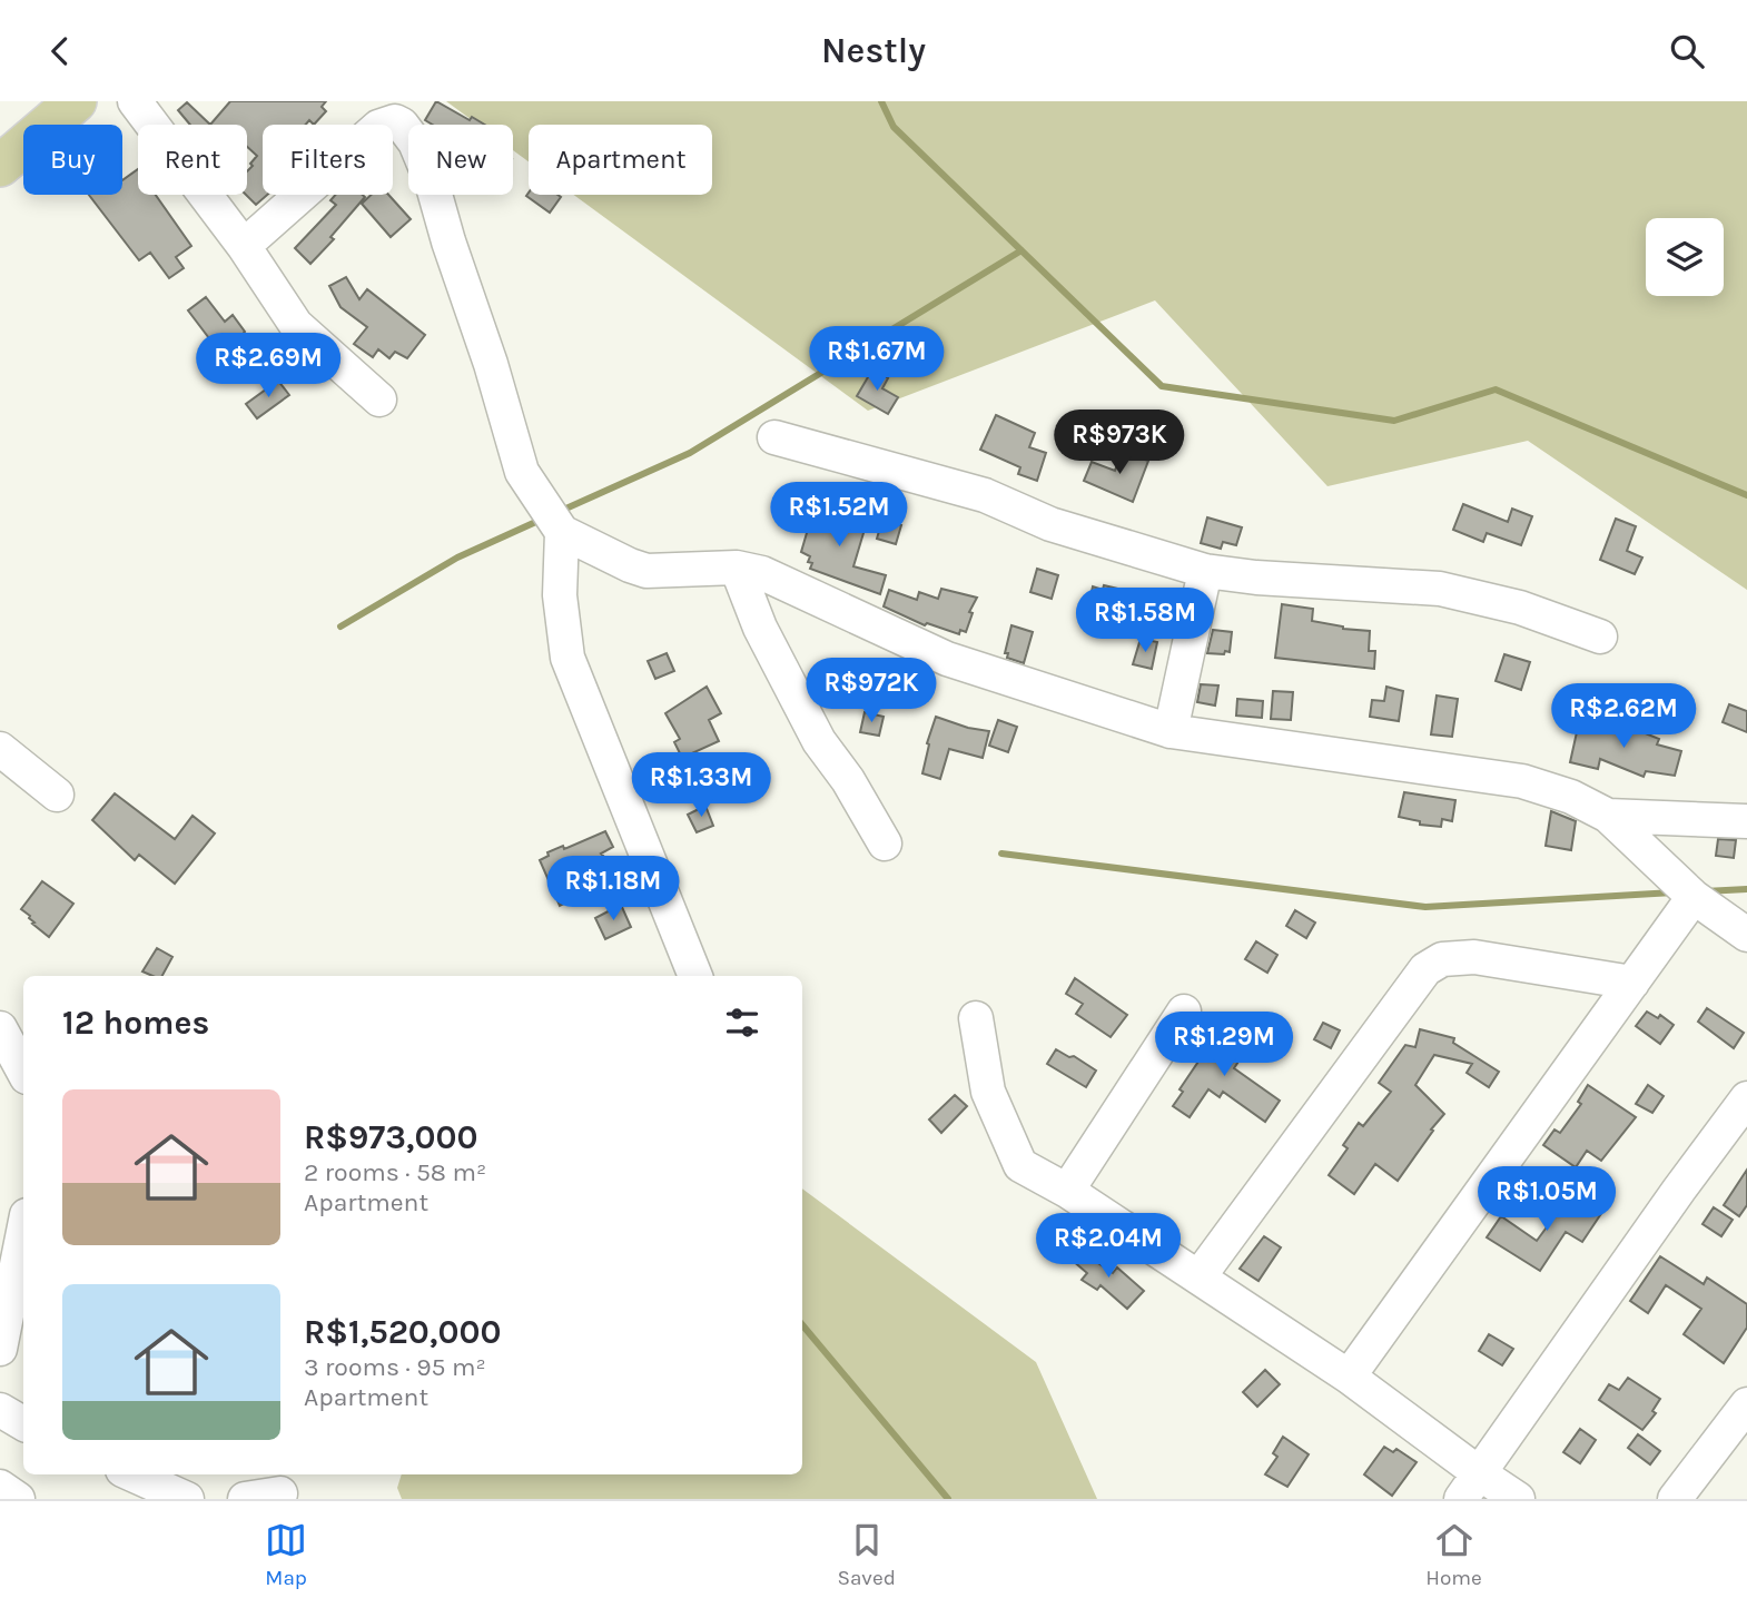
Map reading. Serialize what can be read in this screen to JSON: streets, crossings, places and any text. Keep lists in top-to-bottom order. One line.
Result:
{"page":{"header":"Nestly","chip":["Buy","Rent","Filters","New","Apartment"],"price":["R$1.67M","R$2.69M","R$973K","R$1.52M","R$1.58M","R$972K","R$2.62M","R$1.33M","R$1.18M","R$1.29M","R$1.05M","R$2.04M"],"heading":"12 homes","list":[{"name":"R$973,000","note":"2 rooms · 58 m² · Apartment"},{"name":"R$1,520,000","note":"3 rooms · 95 m² · Apartment"}],"tabs":["Map","Saved","Home"]}}
